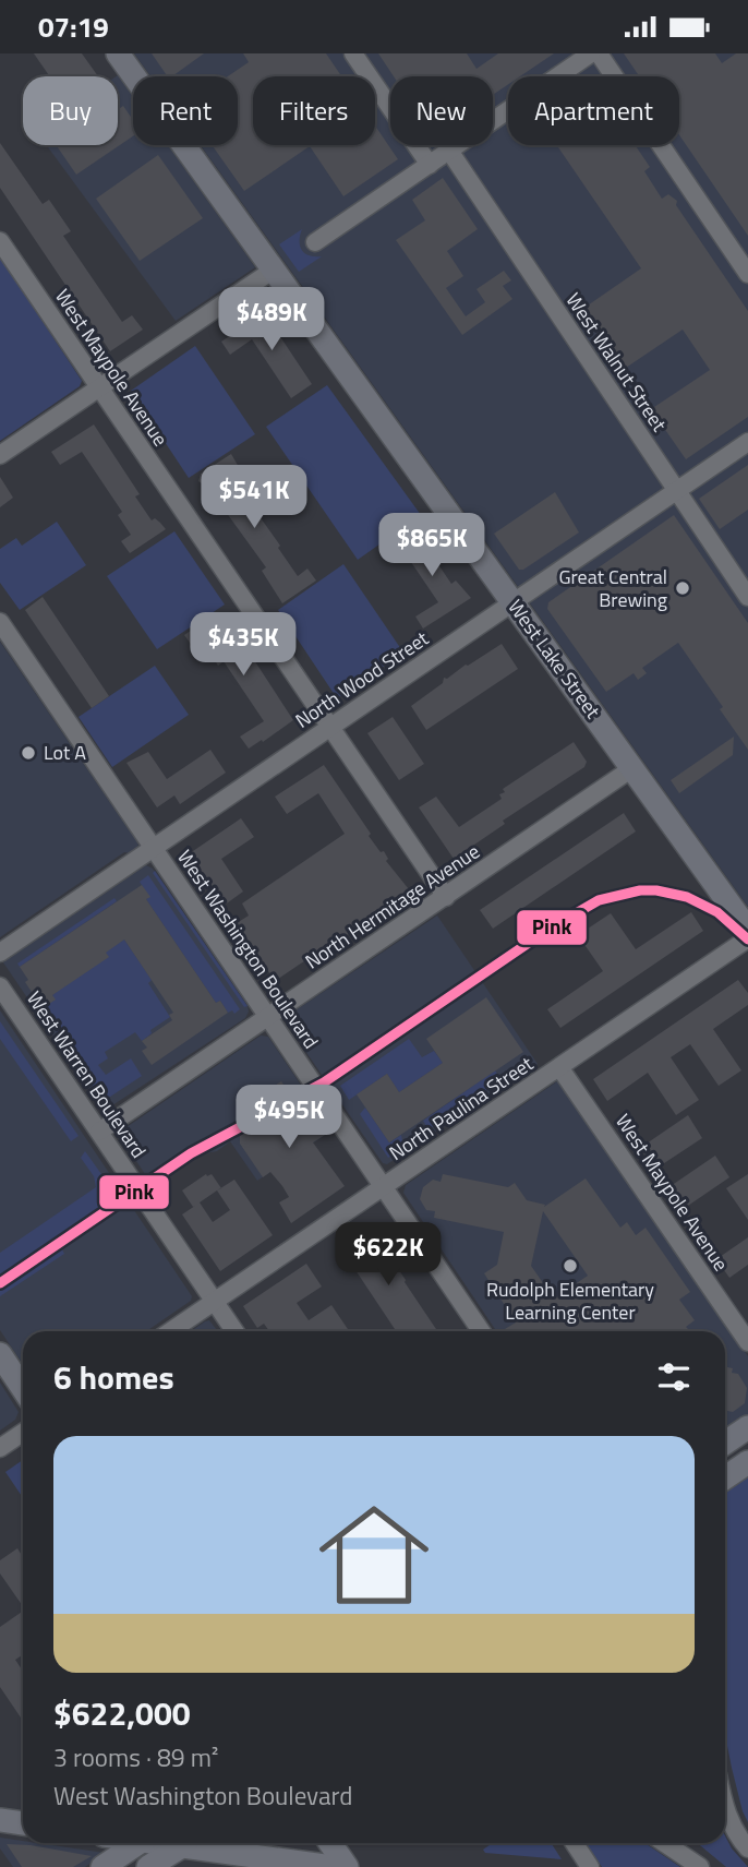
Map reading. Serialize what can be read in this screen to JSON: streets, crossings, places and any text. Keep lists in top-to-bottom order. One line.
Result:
{"streets":{"main road":["West Lake Street"],"street":["West Walnut Street","West Maypole Avenue","North Wood Street","North Hermitage Avenue","West Washington Boulevard","West Warren Boulevard","North Paulina Street"]},"crossings":[["West Walnut Street","North Wood Street"],["West Maypole Avenue","North Wood Street"],["West Maypole Avenue","North Hermitage Avenue"],["West Maypole Avenue","North Paulina Street"],["West Lake Street","North Wood Street"],["West Lake Street","North Hermitage Avenue"],["North Wood Street","West Washington Boulevard"],["North Hermitage Avenue","West Washington Boulevard"],["North Hermitage Avenue","West Warren Boulevard"],["West Washington Boulevard","North Paulina Street"],["West Warren Boulevard","North Paulina Street"]],"places":["Great Central Brewing","Lot A","Rudolph Elementary Learning Center"],"lines":["transit line Pink"],"page":{"status":"07:19","chip":["Buy","Rent","Filters","New","Apartment"],"price":["$489K","$541K","$865K","$435K","$495K","$622K"],"heading":"6 homes","list":[{"name":"$622,000","note":"3 rooms · 89 m² · West Washington Boulevard"}]}}
